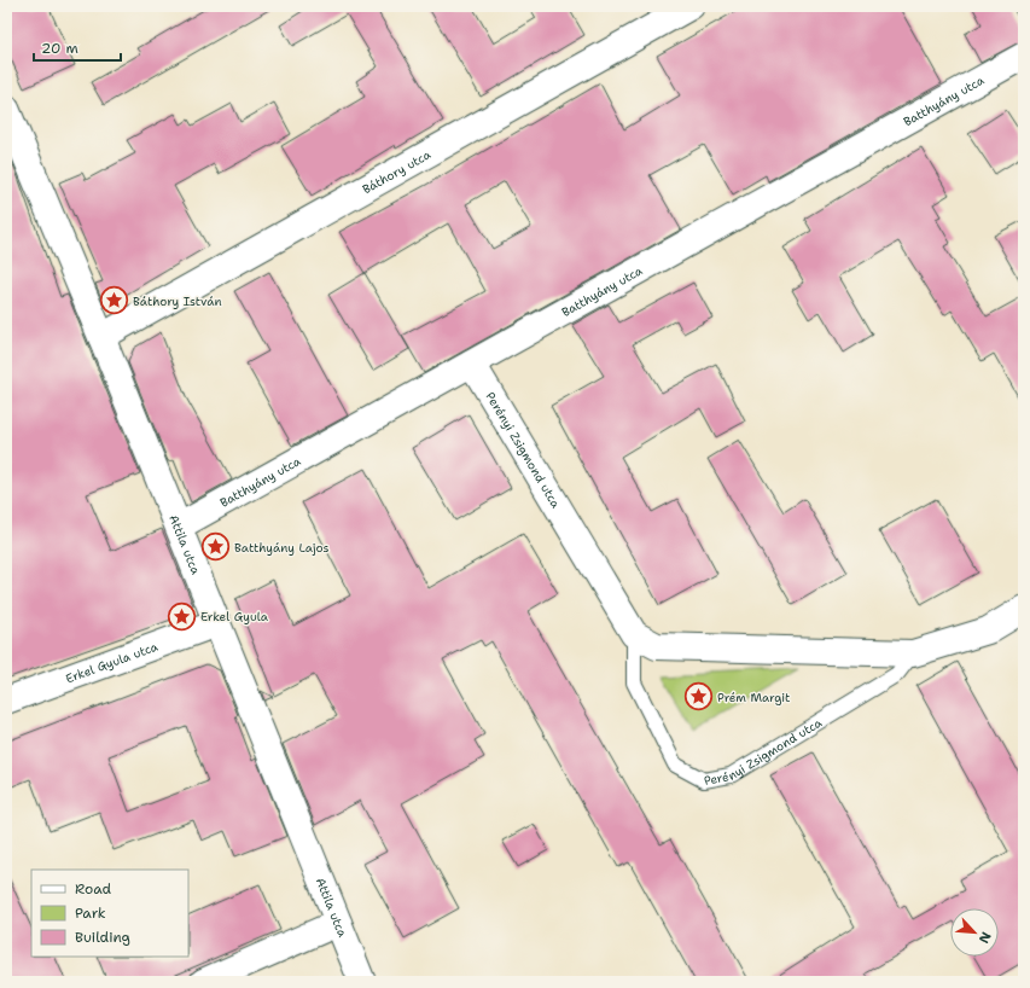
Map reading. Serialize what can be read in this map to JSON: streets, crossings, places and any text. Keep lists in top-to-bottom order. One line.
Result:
{"streets":{"street":["Batthyány utca","Báthory utca","Perényi Zsigmond utca","Attila utca","Erkel Gyula utca"]},"crossings":[["Batthyány utca","Perényi Zsigmond utca"],["Batthyány utca","Attila utca"],["Báthory utca","Attila utca"],["Attila utca","Erkel Gyula utca"]],"places":{"place":["Báthory István","Batthyány Lajos","Erkel Gyula","Prém Margit"]},"legend":["Road","Park","Building"],"scale_bar":"20 m","north":"bottom right"}
